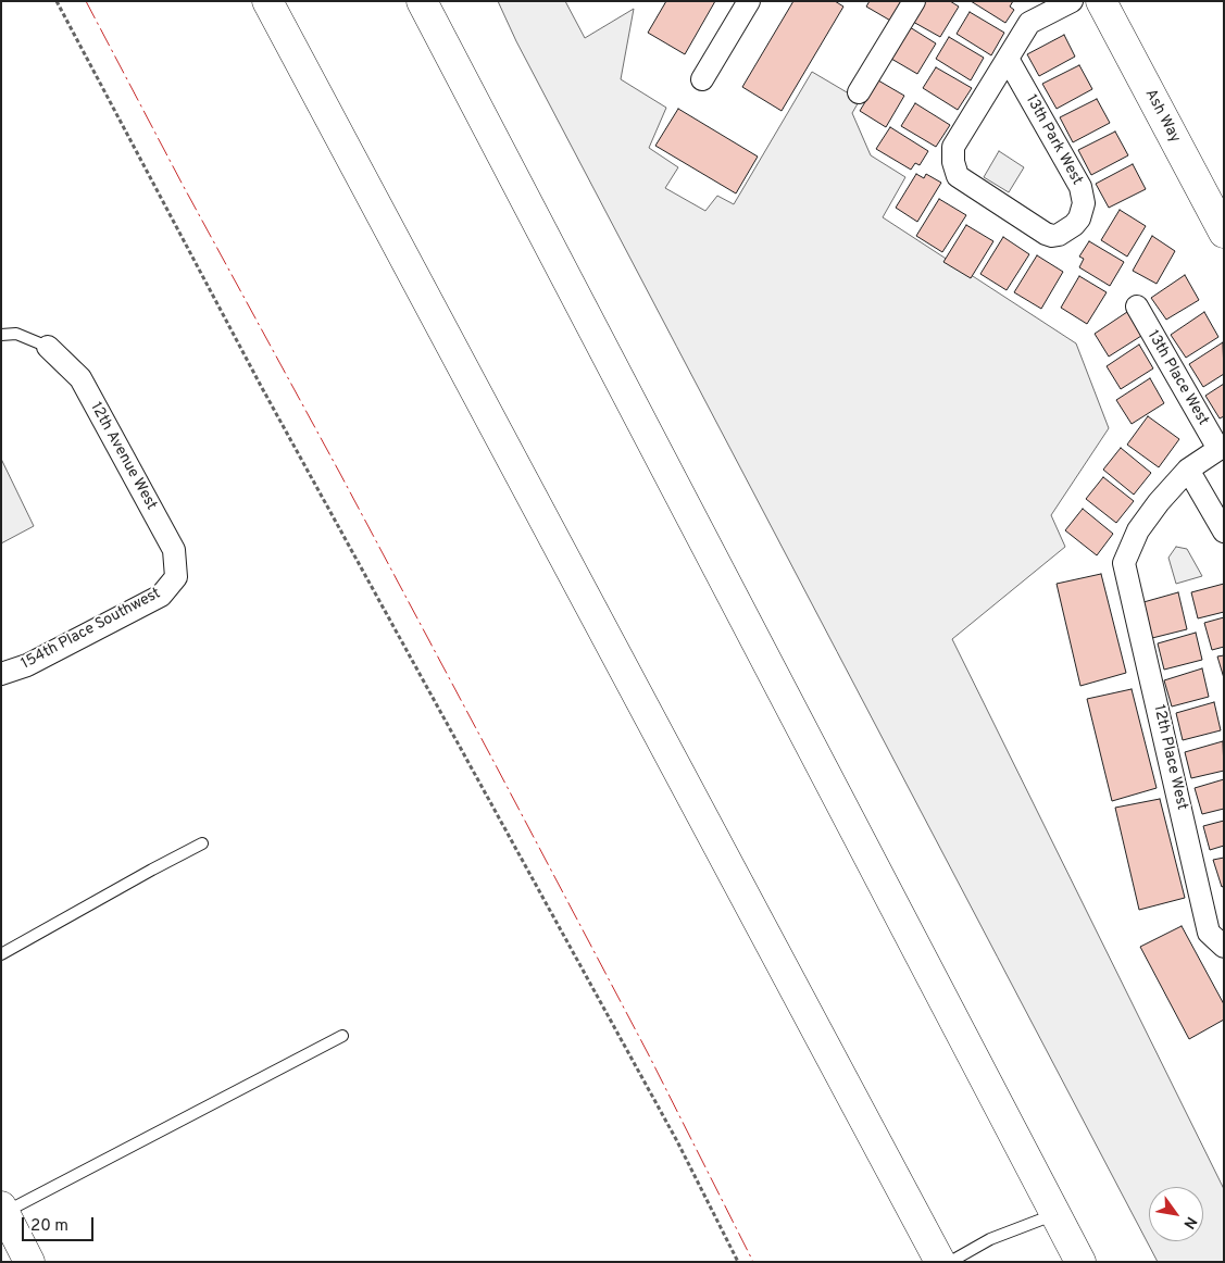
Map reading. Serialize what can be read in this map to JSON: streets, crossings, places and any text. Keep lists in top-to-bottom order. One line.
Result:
{"streets":{"main road":["Ash Way"],"street":["13th Park West","13th Place West","12th Avenue West","154th Place Southwest","12th Place West"]},"crossings":[["12th Avenue West","154th Place Southwest"]],"scale_bar":"20 m","north":"bottom right"}
